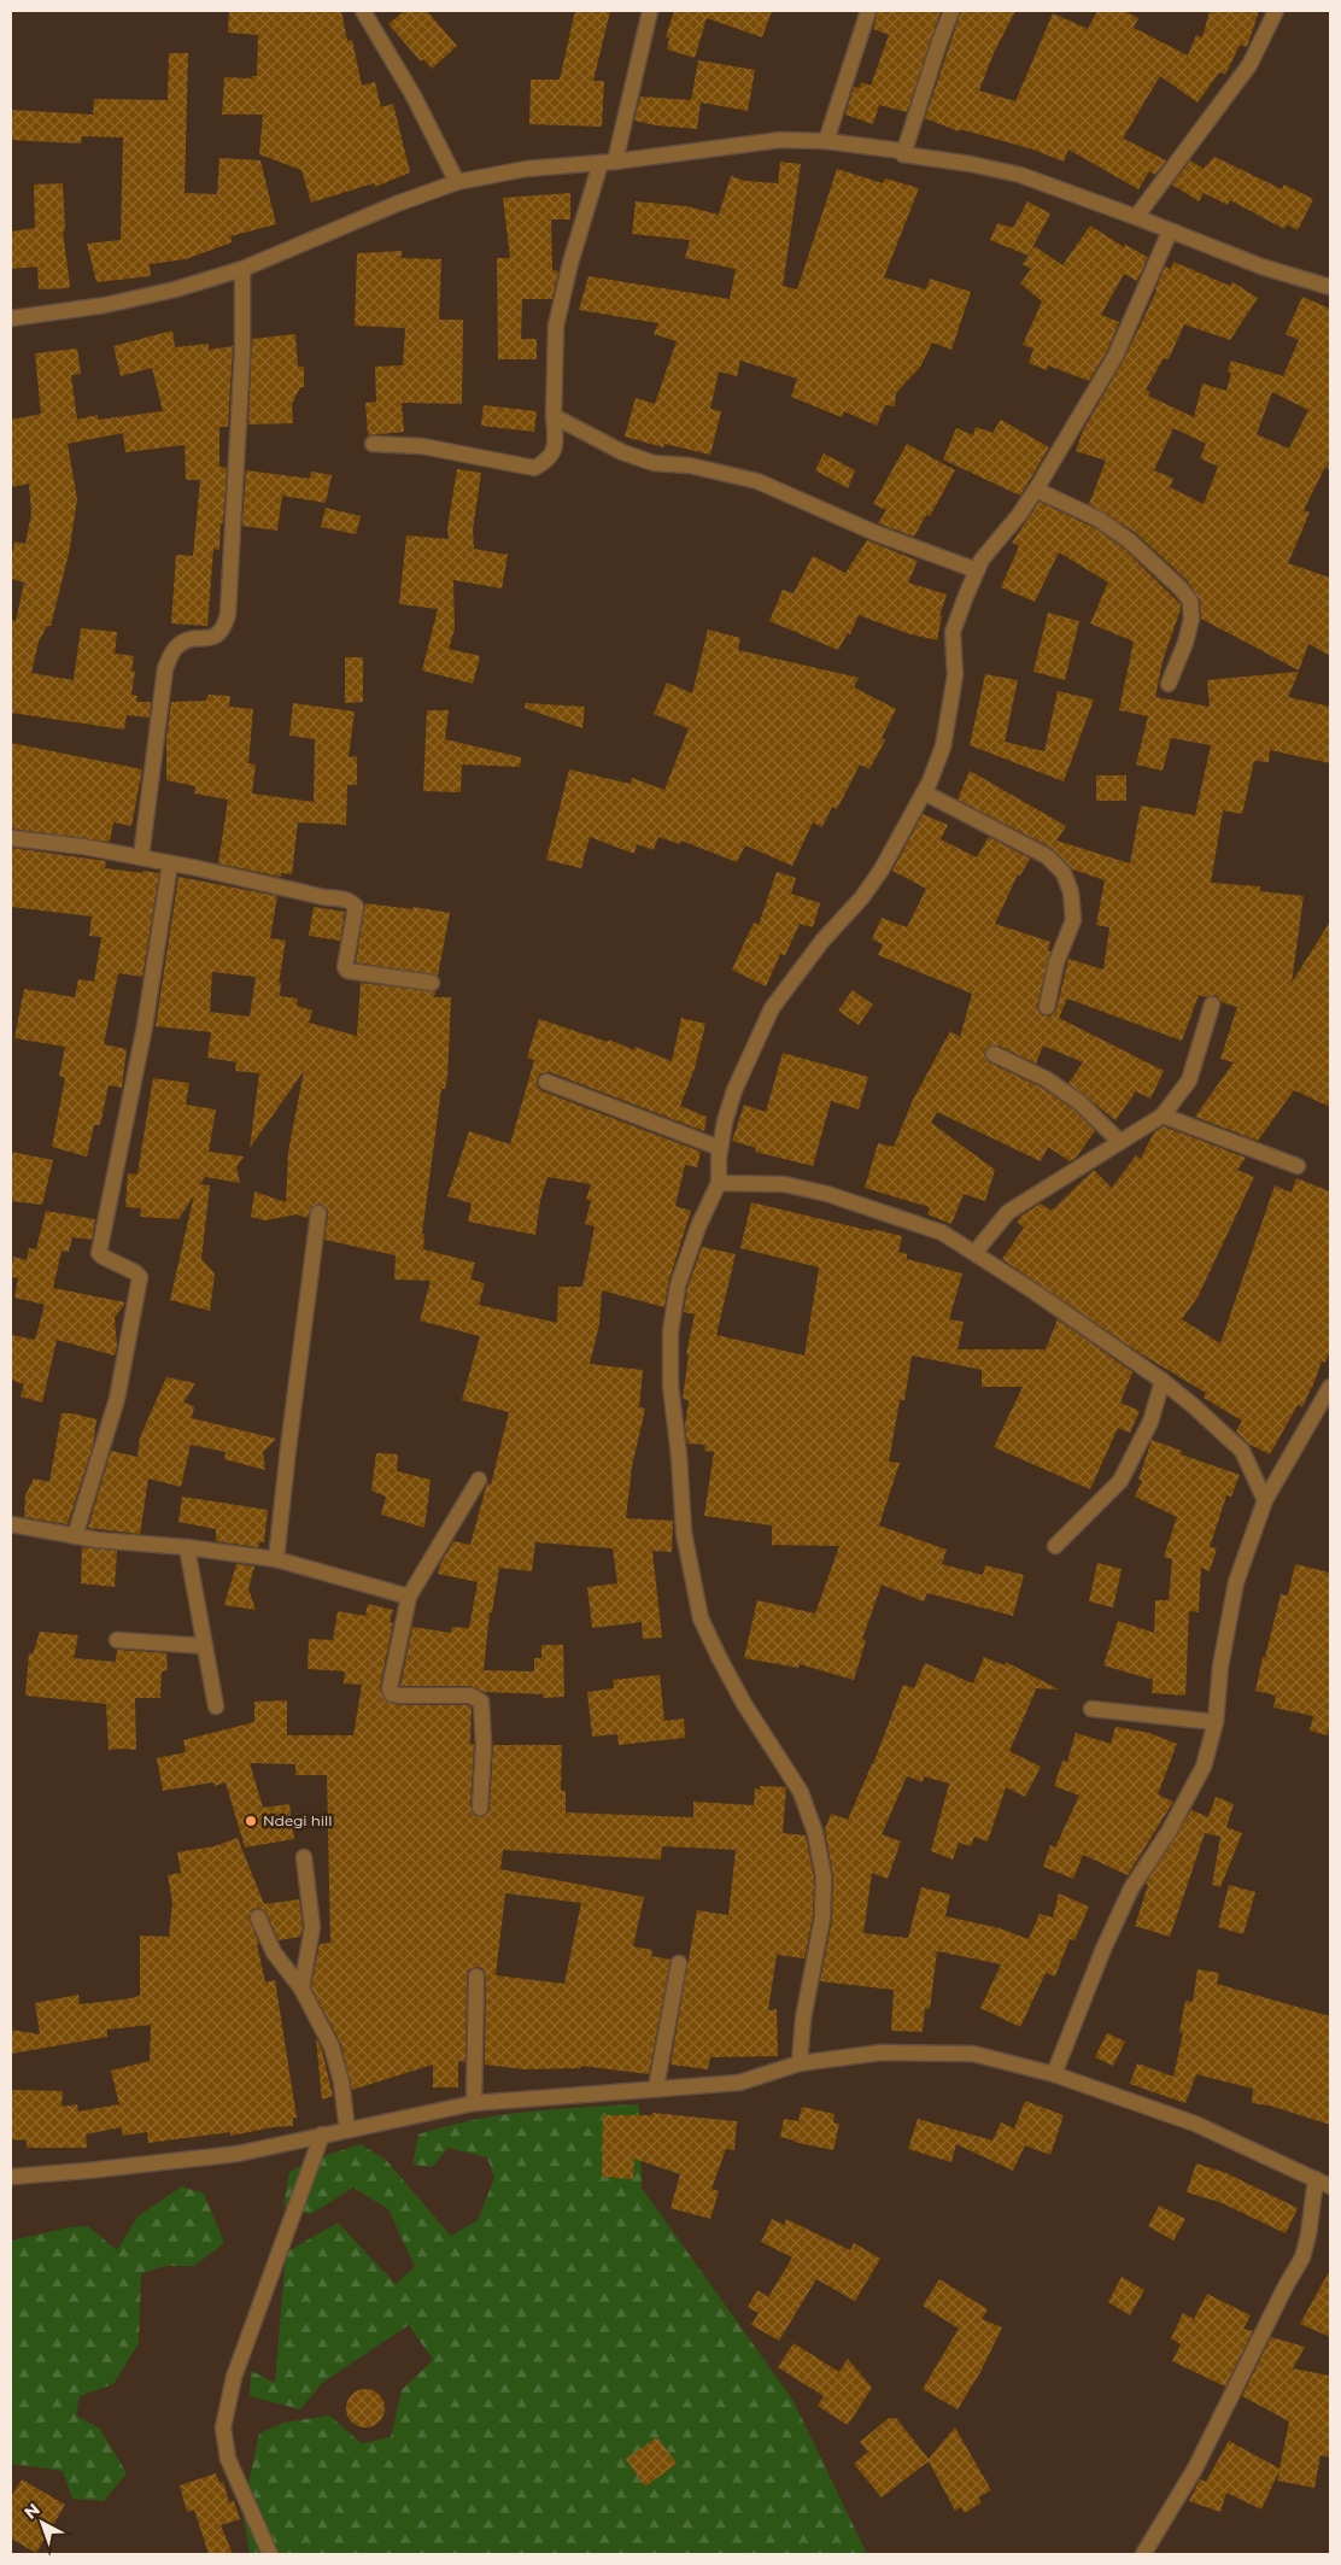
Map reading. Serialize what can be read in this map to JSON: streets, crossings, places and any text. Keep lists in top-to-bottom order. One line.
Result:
{"places":["Ndegi hill"],"north":"top left"}
